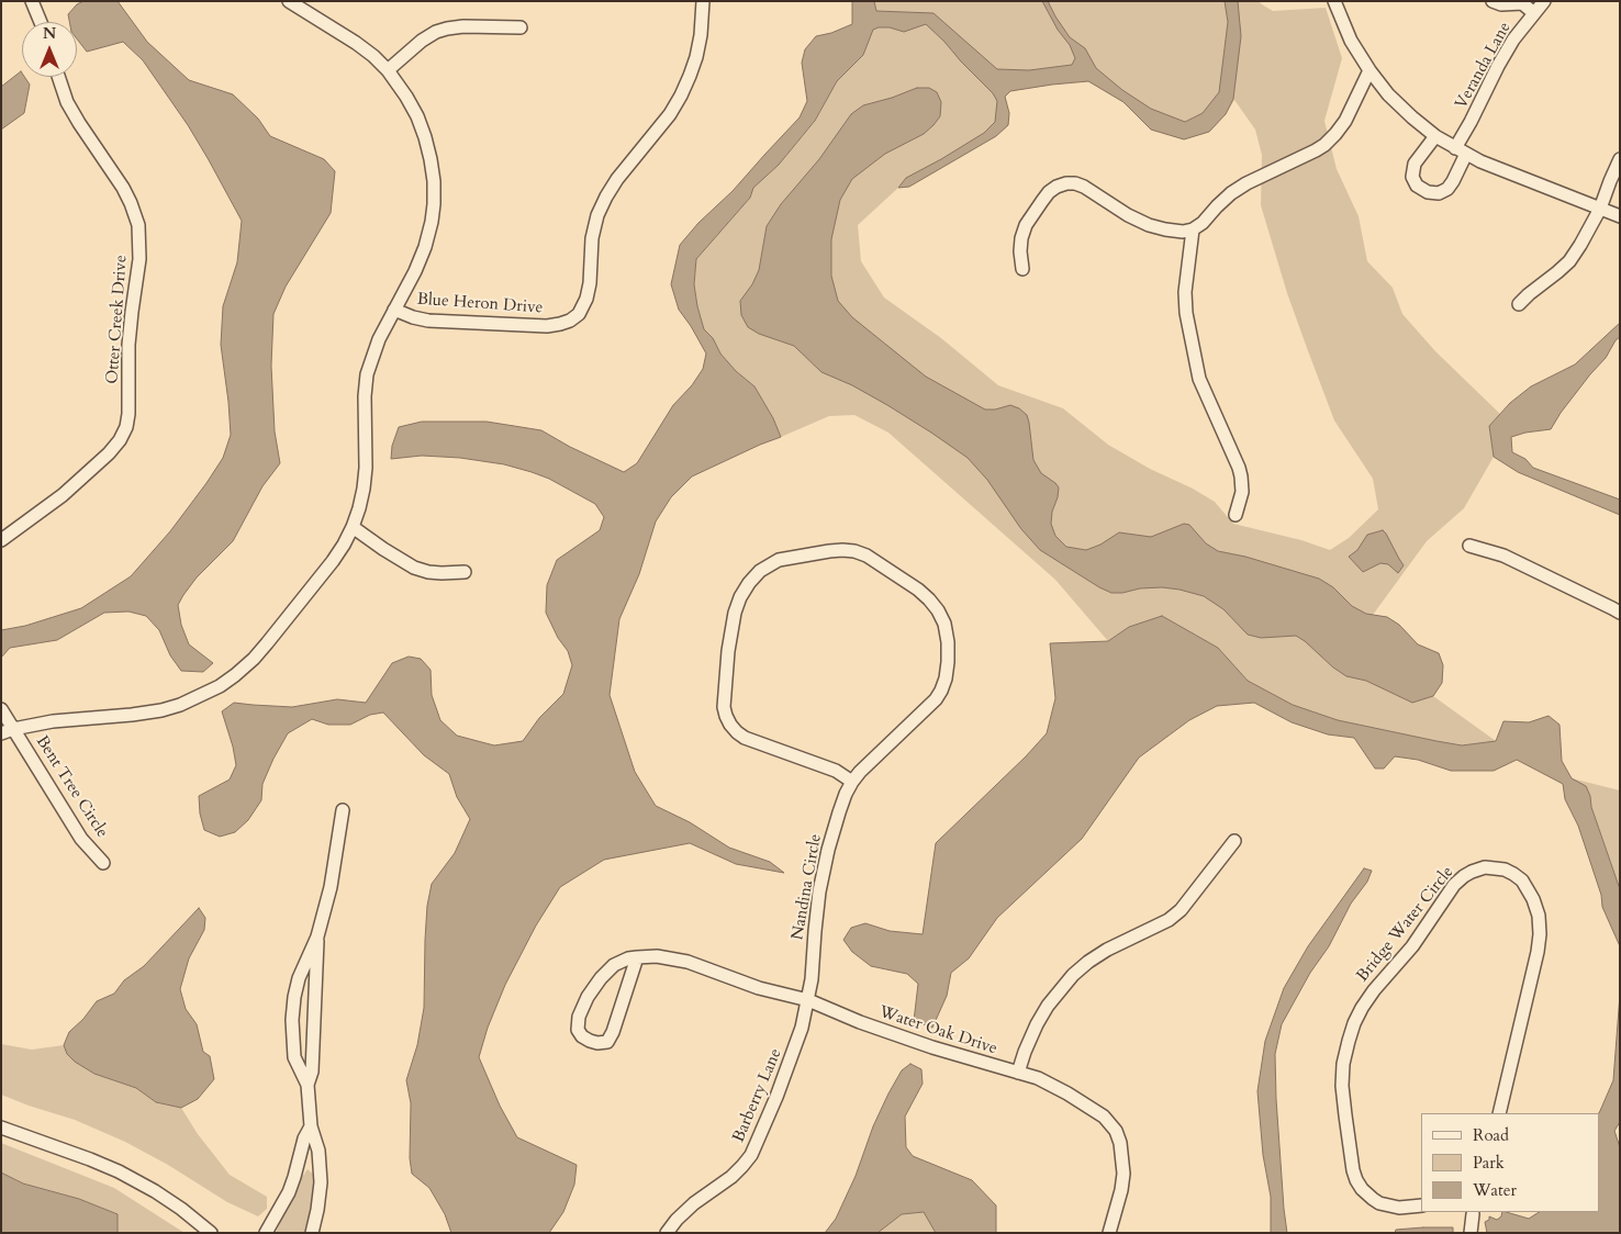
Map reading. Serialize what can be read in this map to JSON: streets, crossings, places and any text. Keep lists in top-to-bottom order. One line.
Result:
{"streets":{"street":["Veranda Lane","Blue Heron Drive","Otter Creek Drive","Bent Tree Circle","Nandina Circle","Bridge Water Circle","Water Oak Drive","Barberry Lane"]},"crossings":[["Nandina Circle","Water Oak Drive"],["Nandina Circle","Barberry Lane"],["Water Oak Drive","Barberry Lane"]],"legend":["Road","Park","Water"],"north":"top"}
